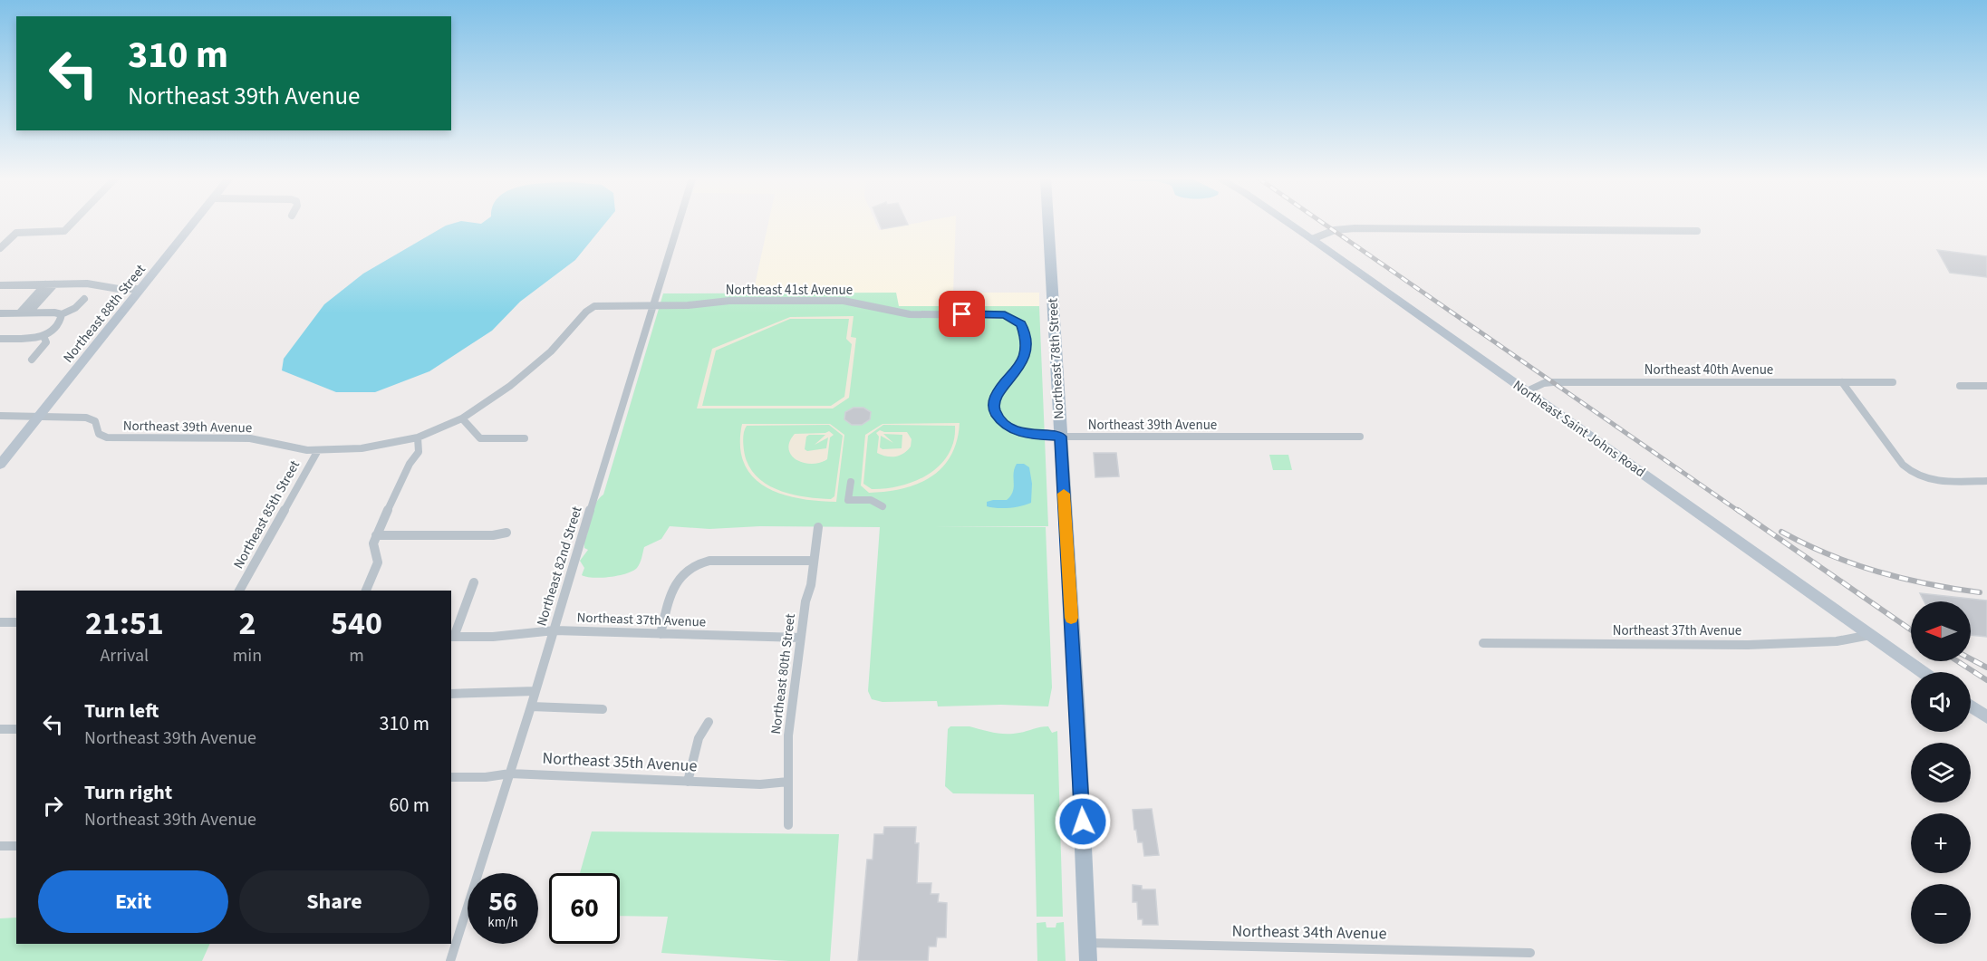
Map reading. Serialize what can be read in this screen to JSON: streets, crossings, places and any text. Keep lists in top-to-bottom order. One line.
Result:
{"streets":{"main road":["Northeast 88th Street","Northeast 78th Street","Northeast Saint Johns Road"],"street":["Northeast 41st Avenue","Northeast 40th Avenue","Northeast 39th Avenue","Northeast 85th Street","Northeast 82nd Street","Northeast 37th Avenue","Northeast 80th Street","Northeast 35th Avenue","Northeast 34th Avenue"]},"crossings":[["Northeast 41st Avenue","Northeast 39th Avenue"],["Northeast 41st Avenue","Northeast 82nd Street"],["Northeast 88th Street","Northeast 39th Avenue"],["Northeast 78th Street","Northeast 39th Avenue"],["Northeast 78th Street","Northeast 34th Avenue"],["Northeast 40th Avenue","Northeast Saint Johns Road"],["Northeast 39th Avenue","Northeast 85th Street"],["Northeast Saint Johns Road","Northeast 37th Avenue"],["Northeast 82nd Street","Northeast 37th Avenue"],["Northeast 82nd Street","Northeast 35th Avenue"],["Northeast 37th Avenue","Northeast 80th Street"],["Northeast 80th Street","Northeast 35th Avenue"]],"north":"left","page":{"turn":["310 m","Northeast 39th Avenue"],"eta":["21:51","Arrival","2","min","540","m"],"map_buttons":["+","−"],"list":[{"name":"Turn left","note":"Northeast 39th Avenue","value":"310 m"},{"name":"Turn right","note":"Northeast 39th Avenue","value":"60 m"}],"buttons":["Exit","Share"],"speed":"56 km/h","limit":"60"}}
